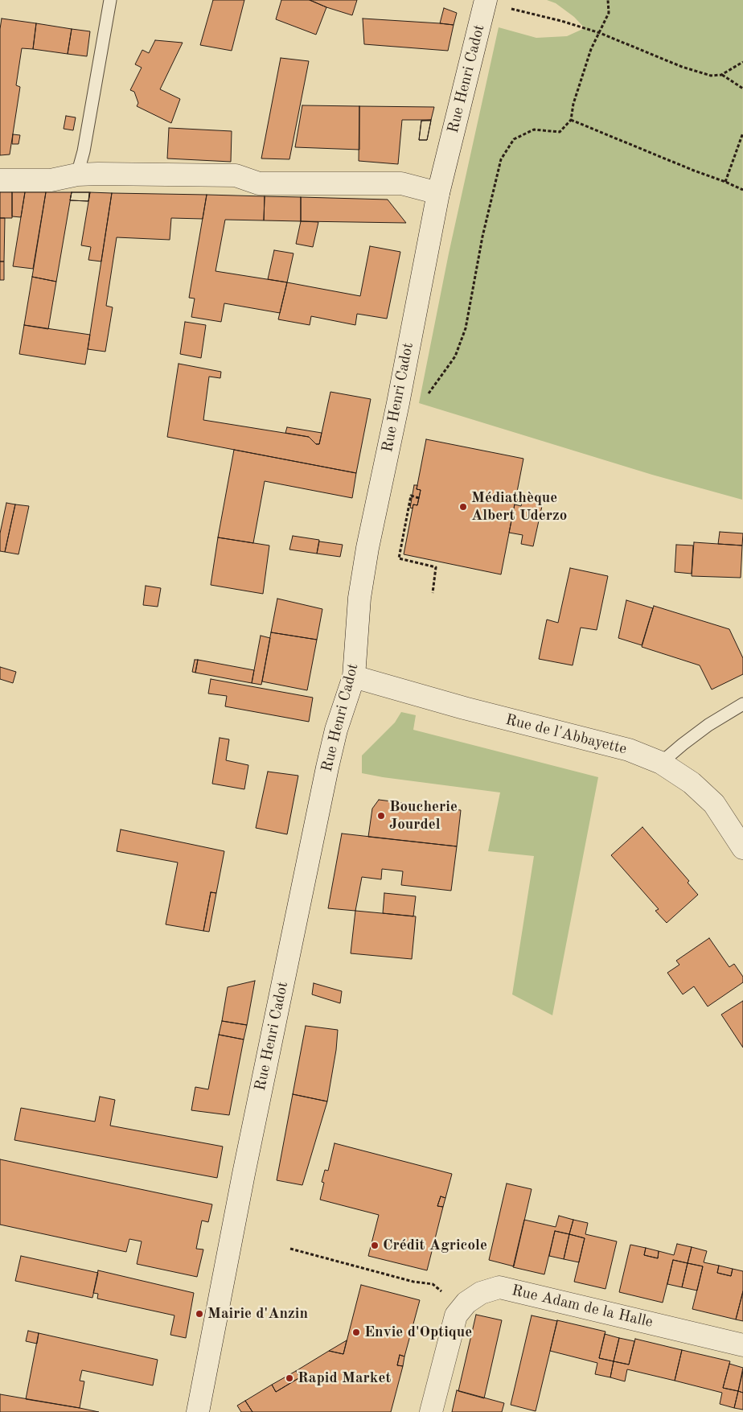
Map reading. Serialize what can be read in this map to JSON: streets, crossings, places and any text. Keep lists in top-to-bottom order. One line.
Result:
{"streets":{"main road":["Rue Henri Cadot","Rue de l'Abbayette","Rue Adam de la Halle"]},"crossings":[["Rue Henri Cadot","Rue de l'Abbayette"]],"places":["Médiathèque Albert Uderzo","Boucherie Jourdel","Crédit Agricole","Mairie d'Anzin","Envie d'Optique","Rapid Market"]}
